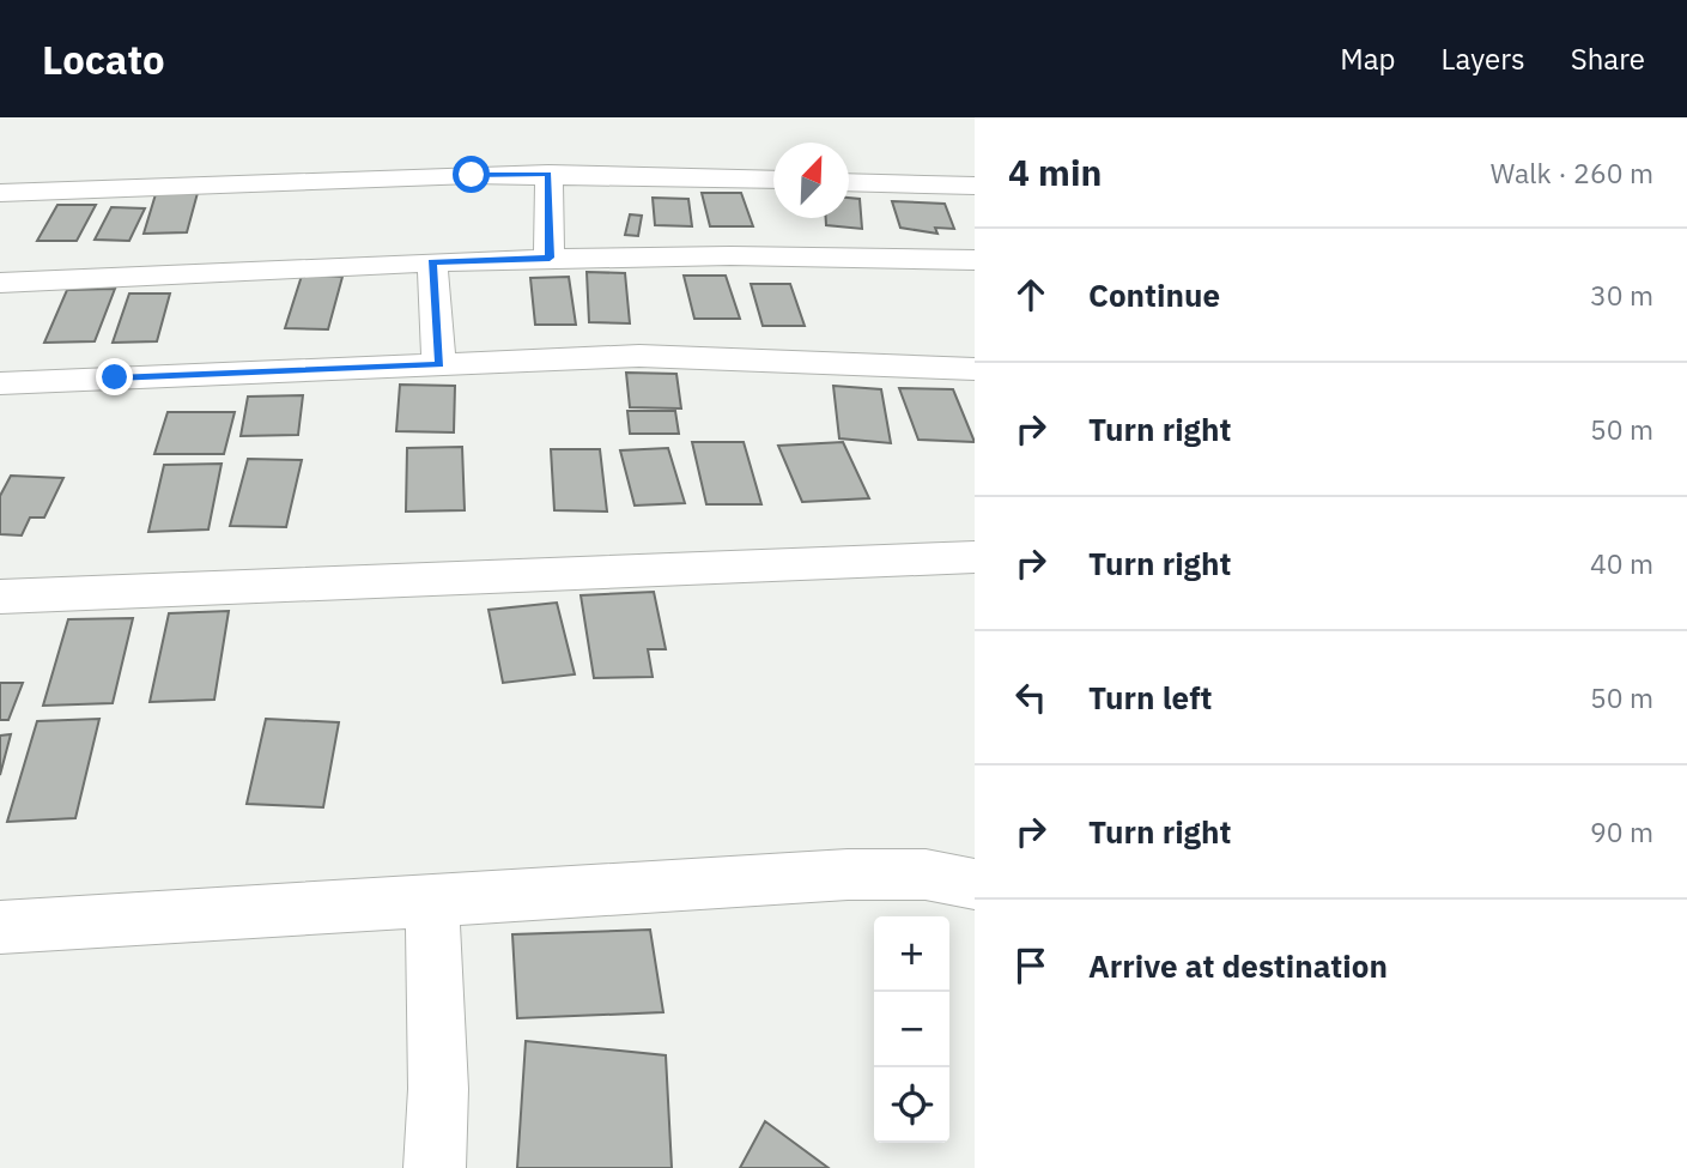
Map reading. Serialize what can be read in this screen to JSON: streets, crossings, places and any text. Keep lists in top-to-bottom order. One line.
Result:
{"north":"top right","page":{"header":"Locato","nav":["Map","Layers","Share"],"heading":["4 min","Walk · 260 m"],"list":[["Continue","30 m"],["Turn right","50 m"],["Turn right","40 m"],["Turn left","50 m"],["Turn right","90 m"],"Arrive at destination"],"map_buttons":["+","−"]}}
